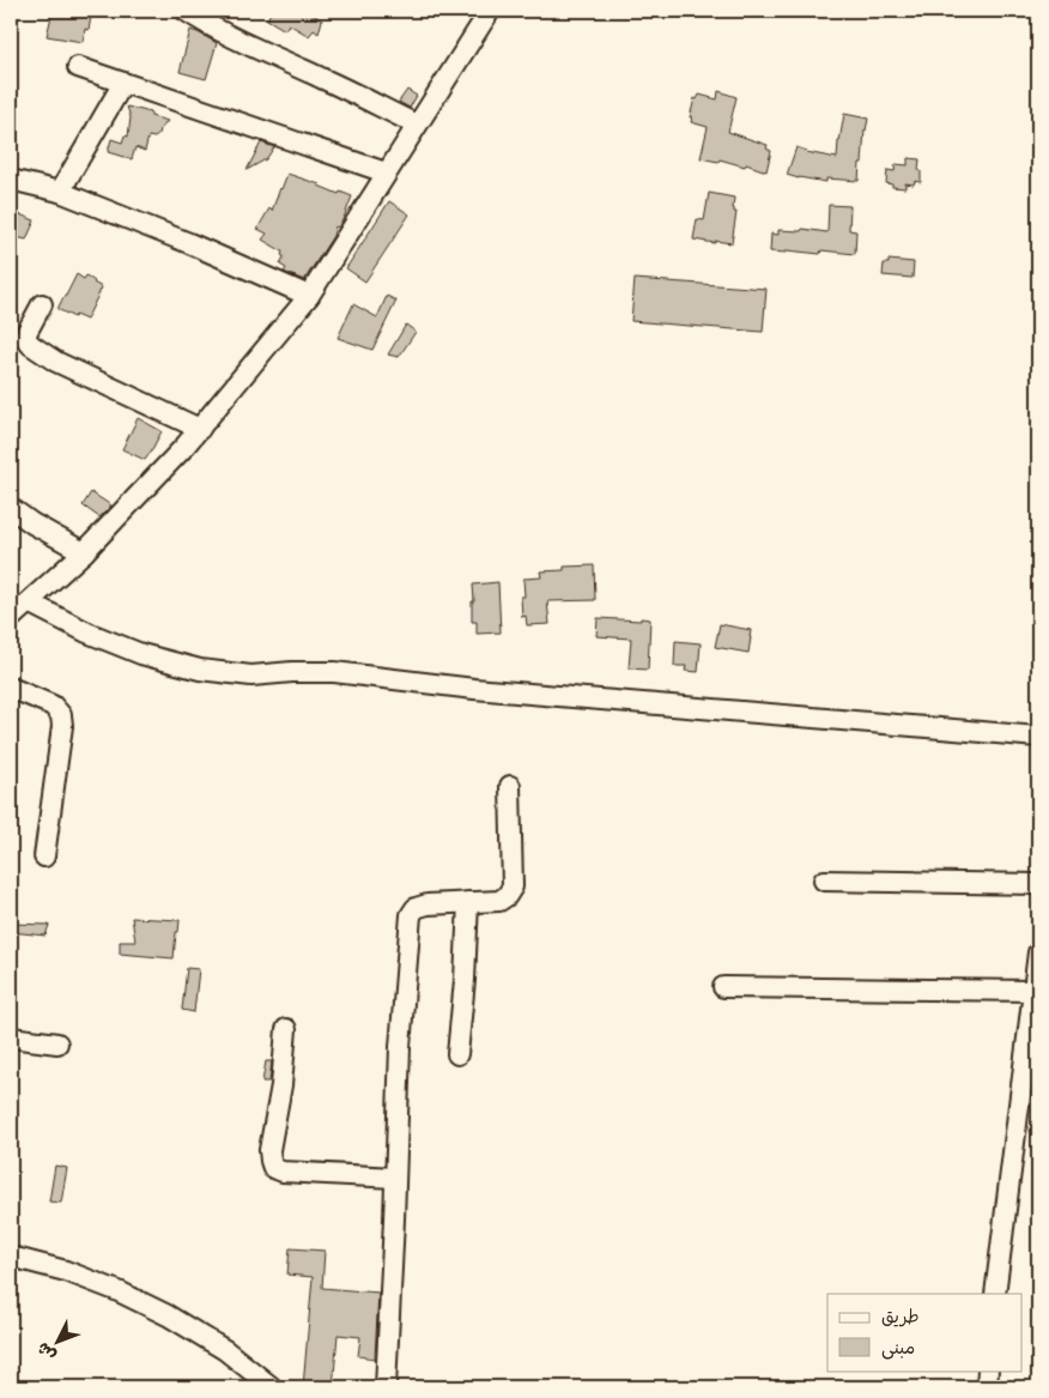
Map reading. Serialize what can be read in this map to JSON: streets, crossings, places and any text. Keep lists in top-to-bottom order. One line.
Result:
{"legend":["طريق","مبنى"],"north":"bottom left"}
